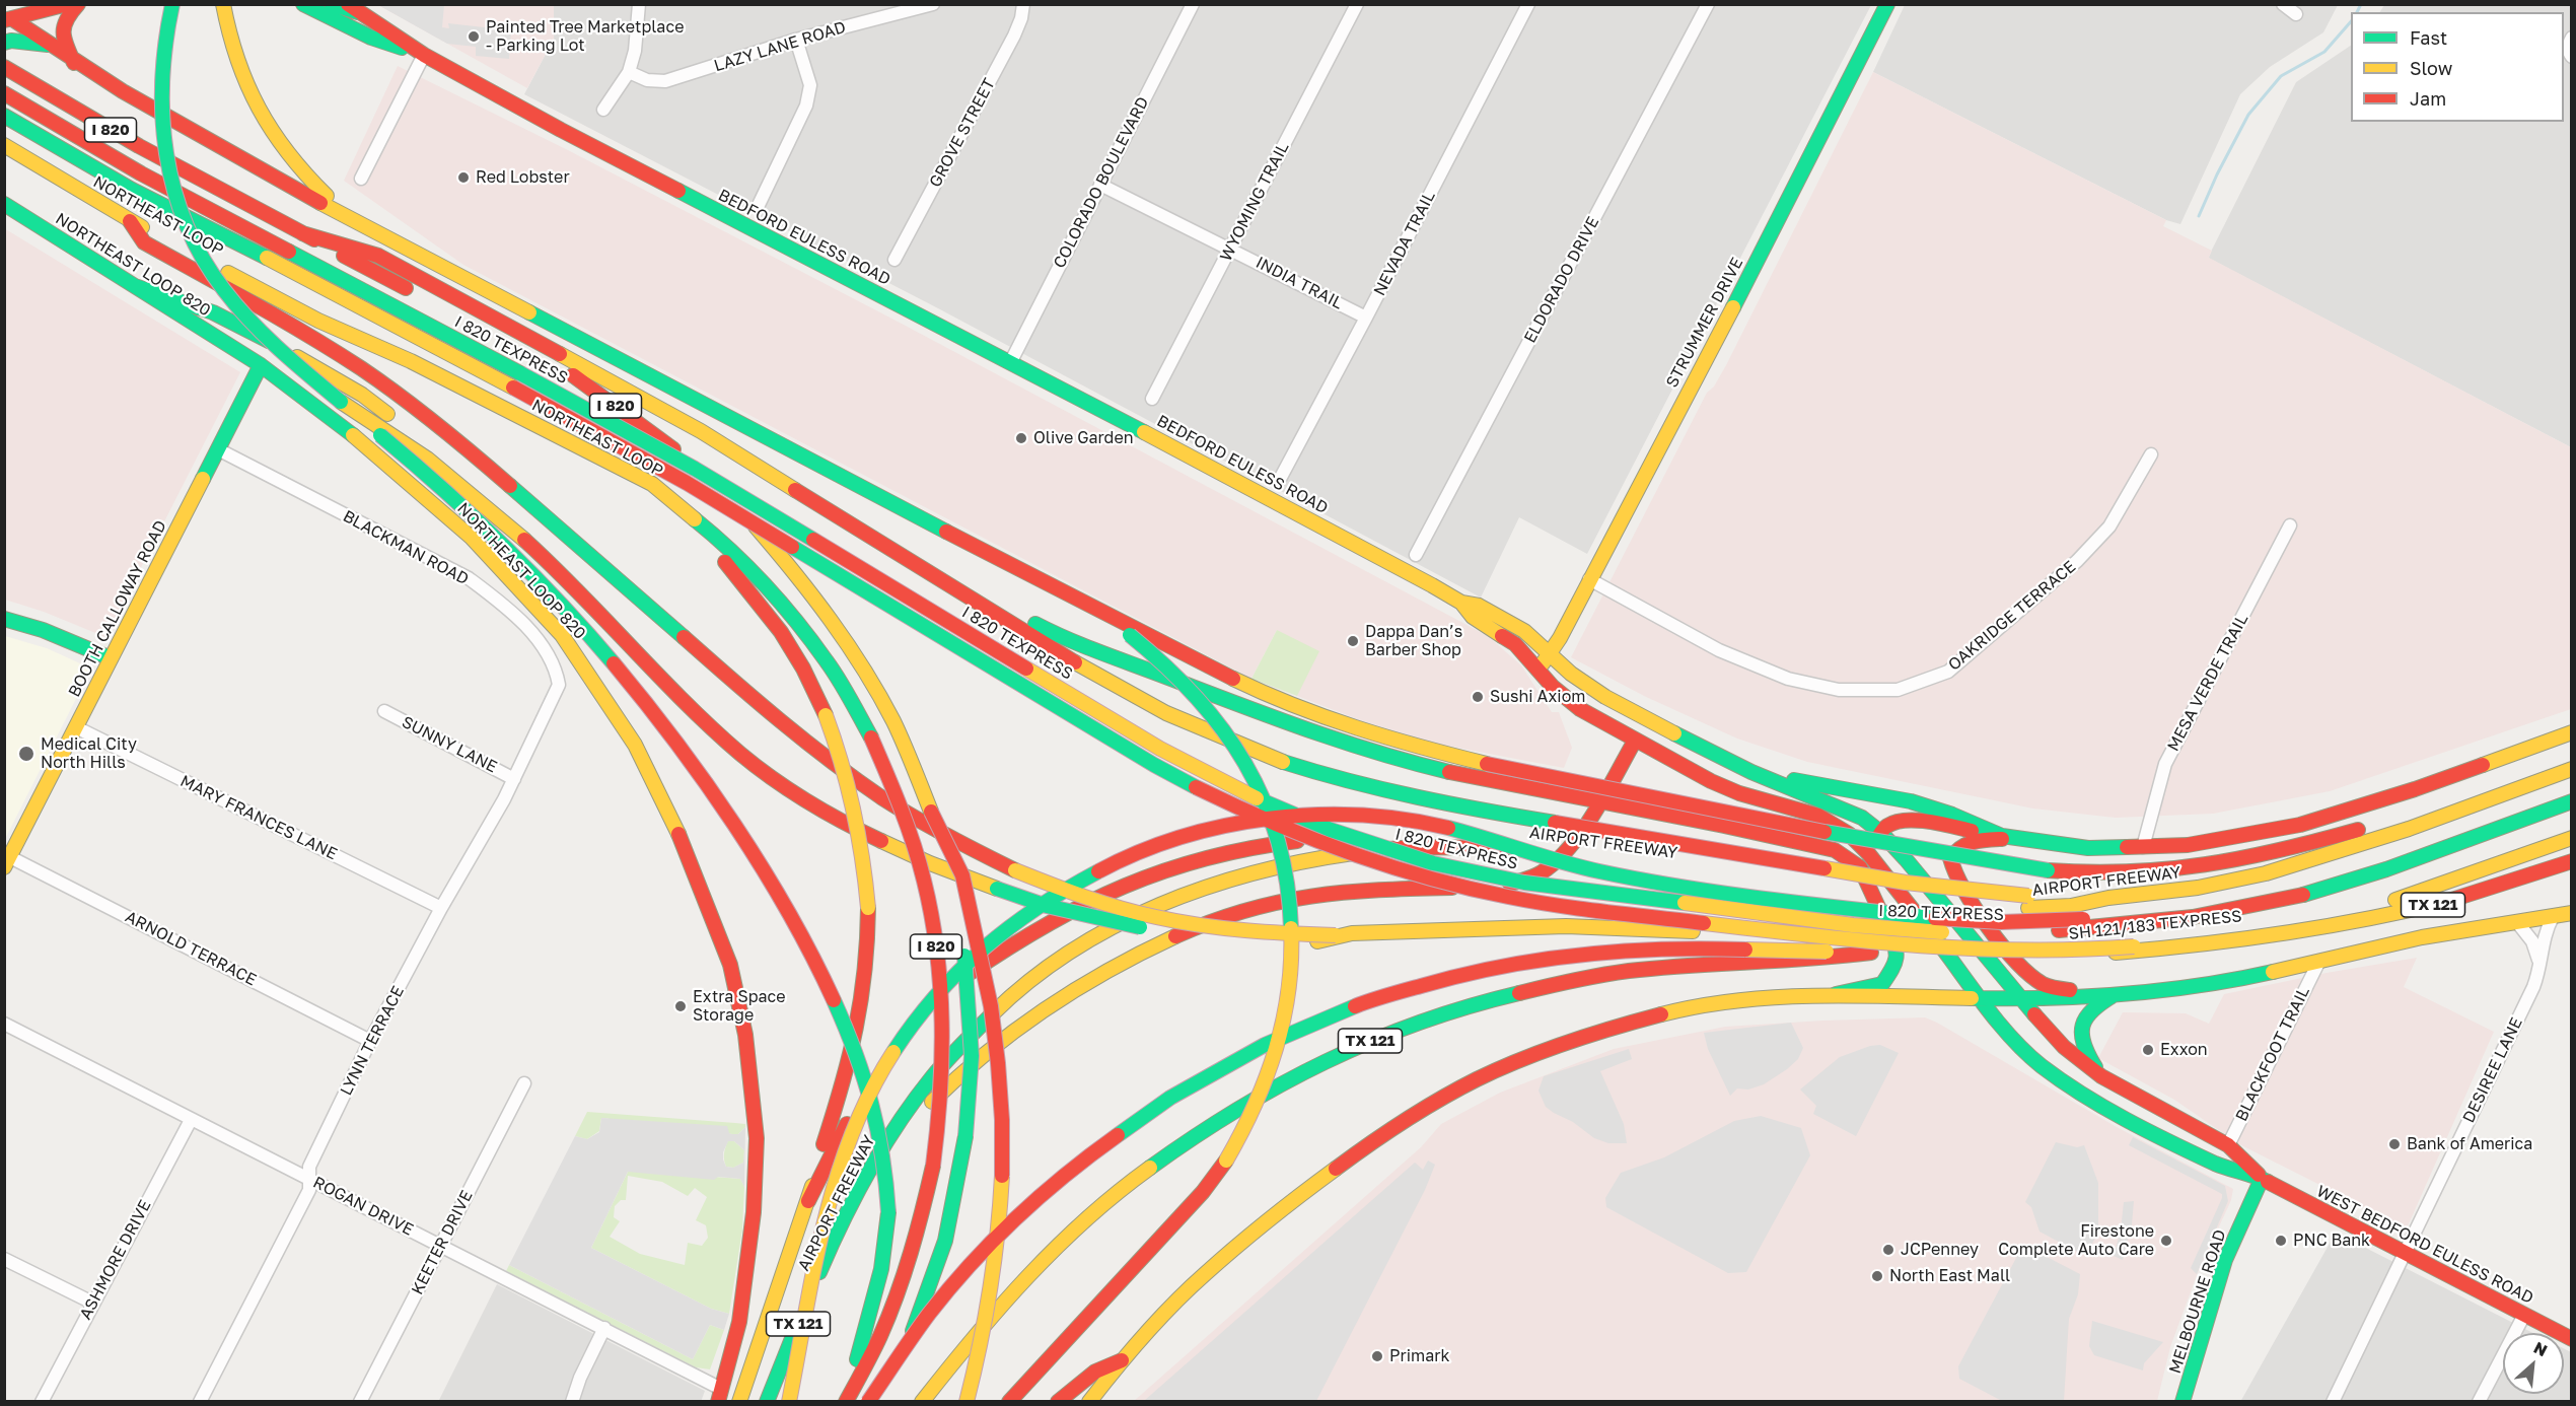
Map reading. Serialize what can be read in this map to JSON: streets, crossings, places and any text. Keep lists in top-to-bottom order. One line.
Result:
{"streets":{"main road":["I 820","NORTHEAST LOOP","BEDFORD EULESS ROAD","NORTHEAST LOOP 820","STRUMMER DRIVE","I 820 TEXPRESS","BOOTH CALLOWAY ROAD","AIRPORT FREEWAY","TX 121","SH 121/183 TEXPRESS","WEST BEDFORD EULESS ROAD","MELBOURNE ROAD"],"street":["LAZY LANE ROAD","GROVE STREET","COLORADO BOULEVARD","WYOMING TRAIL","NEVADA TRAIL","ELDORADO DRIVE","INDIA TRAIL","BLACKMAN ROAD","OAKRIDGE TERRACE","MESA VERDE TRAIL","SUNNY LANE","MARY FRANCES LANE","ARNOLD TERRACE","LYNN TERRACE","BLACKFOOT TRAIL","DESIREE LANE","ROGAN DRIVE","KEETER DRIVE","ASHMORE DRIVE"]},"crossings":[["I 820","NORTHEAST LOOP"],["COLORADO BOULEVARD","BEDFORD EULESS ROAD"],["COLORADO BOULEVARD","INDIA TRAIL"],["WYOMING TRAIL","INDIA TRAIL"],["BEDFORD EULESS ROAD","STRUMMER DRIVE"],["BEDFORD EULESS ROAD","WEST BEDFORD EULESS ROAD"],["NEVADA TRAIL","INDIA TRAIL"],["NORTHEAST LOOP 820","BOOTH CALLOWAY ROAD"],["NORTHEAST LOOP 820","ROGAN DRIVE"],["STRUMMER DRIVE","OAKRIDGE TERRACE"],["STRUMMER DRIVE","WEST BEDFORD EULESS ROAD"],["I 820 TEXPRESS","SH 121/183 TEXPRESS"],["BLACKMAN ROAD","BOOTH CALLOWAY ROAD"],["BLACKMAN ROAD","LYNN TERRACE"],["BOOTH CALLOWAY ROAD","MARY FRANCES LANE"],["BOOTH CALLOWAY ROAD","ARNOLD TERRACE"],["MESA VERDE TRAIL","AIRPORT FREEWAY"],["SUNNY LANE","LYNN TERRACE"],["MARY FRANCES LANE","LYNN TERRACE"],["AIRPORT FREEWAY","WEST BEDFORD EULESS ROAD"],["ARNOLD TERRACE","LYNN TERRACE"],["LYNN TERRACE","ROGAN DRIVE"],["BLACKFOOT TRAIL","WEST BEDFORD EULESS ROAD"],["DESIREE LANE","WEST BEDFORD EULESS ROAD"],["ROGAN DRIVE","KEETER DRIVE"],["ROGAN DRIVE","ASHMORE DRIVE"],["WEST BEDFORD EULESS ROAD","MELBOURNE ROAD"]],"places":["Painted Tree Marketplace - Parking Lot","Red Lobster","Olive Garden","Dappa Dan’s Barber Shop","Sushi Axiom","Medical City North Hills","Extra Space Storage","Exxon","Bank of America","Firestone Complete Auto Care","PNC Bank","JCPenney","North East Mall","Primark"],"legend":["Fast","Slow","Jam"],"north":"top right"}
